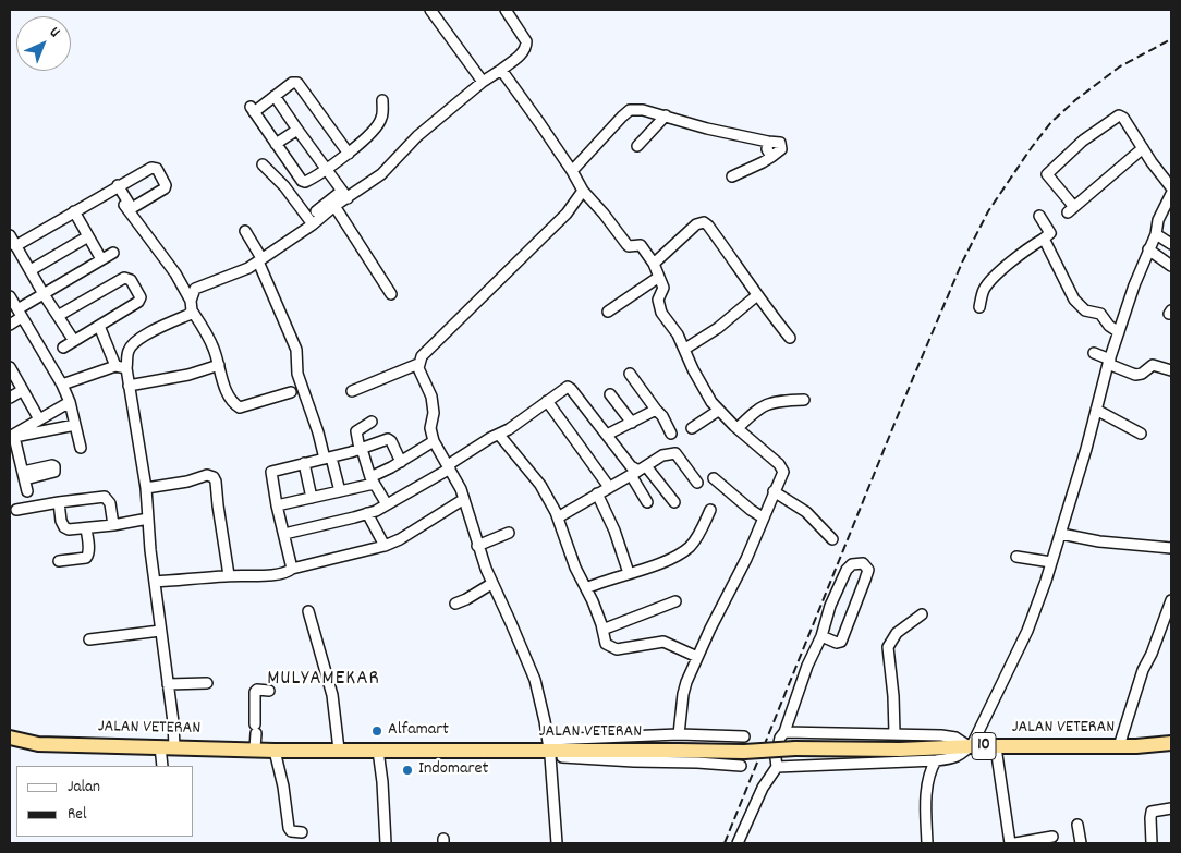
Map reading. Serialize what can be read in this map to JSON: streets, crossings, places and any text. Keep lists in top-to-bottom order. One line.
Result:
{"streets":{"highway":["JALAN VETERAN","10"]},"districts":["MULYAMEKAR"],"places":["Alfamart","Indomaret"],"legend":["Jalan","Rel"],"north":"top right"}
